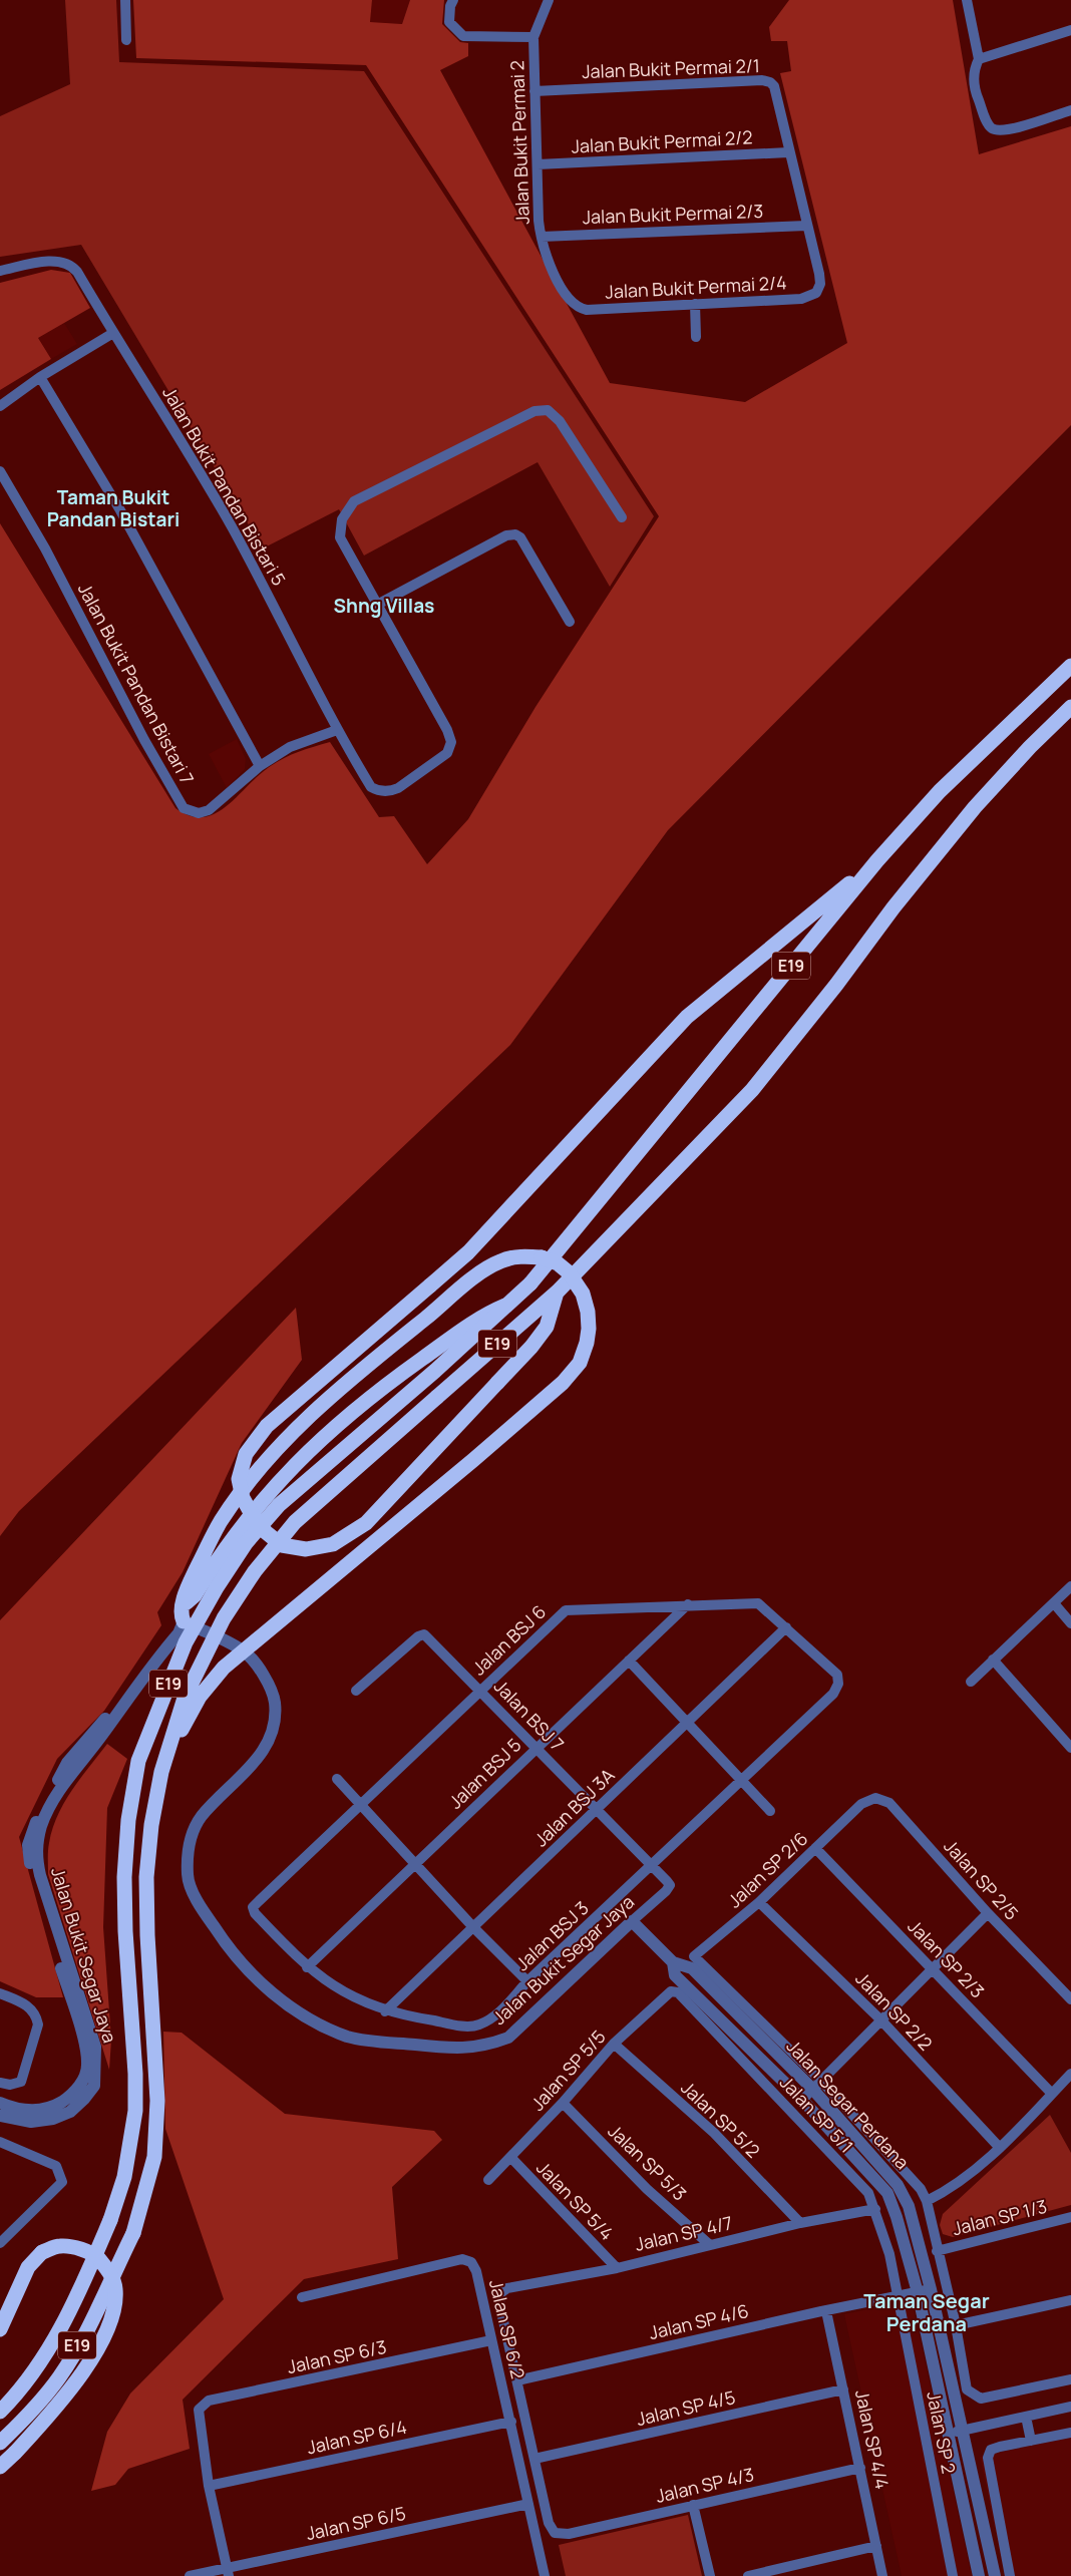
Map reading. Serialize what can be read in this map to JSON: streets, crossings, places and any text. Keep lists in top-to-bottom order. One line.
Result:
{"streets":{"highway":["E19"],"street":["Jalan Bukit Permai 2/1","Jalan Bukit Permai 2","Jalan Bukit Permai 2/2","Jalan Bukit Permai 2/3","Jalan Bukit Permai 2/4","Jalan Bukit Pandan Bistari 5","Jalan Bukit Pandan Bistari 7","Jalan BSJ 6","Jalan BSJ 7","Jalan BSJ 5","Jalan BSJ 3A","Jalan SP 2/6","Jalan SP 2/5","Jalan BSJ 3","Jalan Bukit Segar Jaya","Jalan SP 2/3","Jalan SP 2/2","Jalan SP 5/5","Jalan Segar Perdana","Jalan SP 5/1","Jalan SP 5/2","Jalan SP 5/3","Jalan SP 5/4","Jalan SP 1/3","Jalan SP 4/7","Jalan SP 4/6","Jalan SP 6/2","Jalan SP 6/3","Jalan SP 4/5","Jalan SP 2","Jalan SP 6/4","Jalan SP 4/4","Jalan SP 4/3","Jalan SP 6/5"]},"crossings":[["Jalan Bukit Permai 2/1","Jalan Bukit Permai 2"],["Jalan Bukit Permai 2/1","Jalan Bukit Permai 2/2"],["Jalan Bukit Permai 2/1","Jalan Bukit Permai 2/3"],["Jalan Bukit Permai 2/1","Jalan Bukit Permai 2/4"],["Jalan Bukit Permai 2","Jalan Bukit Permai 2/2"],["Jalan Bukit Permai 2","Jalan Bukit Permai 2/3"],["Jalan Bukit Permai 2","Jalan Bukit Permai 2/4"],["Jalan Bukit Pandan Bistari 5","Jalan Bukit Pandan Bistari 7"],["Jalan BSJ 6","Jalan BSJ 7"],["Jalan BSJ 6","Jalan BSJ 5"],["Jalan BSJ 6","Jalan BSJ 3A"],["Jalan BSJ 6","Jalan BSJ 3"],["Jalan BSJ 7","Jalan BSJ 5"],["Jalan BSJ 7","Jalan BSJ 3A"],["Jalan BSJ 7","Jalan BSJ 3"],["Jalan BSJ 7","Jalan Bukit Segar Jaya"],["Jalan BSJ 5","Jalan BSJ 3"],["Jalan BSJ 3A","Jalan BSJ 3"],["Jalan SP 2/6","Jalan SP 2/5"],["Jalan SP 2/6","Jalan SP 2/3"],["Jalan SP 2/6","Jalan SP 2/2"],["Jalan SP 2/6","Jalan Segar Perdana"],["Jalan Bukit Segar Jaya","Jalan Segar Perdana"],["Jalan SP 5/5","Jalan SP 5/1"],["Jalan SP 5/5","Jalan SP 5/2"],["Jalan SP 5/5","Jalan SP 5/3"],["Jalan SP 5/5","Jalan SP 5/4"],["Jalan Segar Perdana","Jalan SP 4/6"],["Jalan SP 5/1","Jalan SP 4/7"],["Jalan SP 5/1","Jalan SP 2"],["Jalan SP 5/2","Jalan SP 4/7"],["Jalan SP 5/3","Jalan SP 4/7"],["Jalan SP 5/4","Jalan SP 4/7"],["Jalan SP 4/7","Jalan SP 4/6"],["Jalan SP 4/6","Jalan SP 2"],["Jalan SP 4/6","Jalan SP 4/4"],["Jalan SP 6/2","Jalan SP 6/3"],["Jalan SP 6/2","Jalan SP 6/4"],["Jalan SP 6/2","Jalan SP 6/5"],["Jalan SP 6/3","Jalan SP 6/4"],["Jalan SP 4/5","Jalan SP 4/4"],["Jalan SP 4/5","Jalan SP 4/3"],["Jalan SP 4/4","Jalan SP 4/3"]],"districts":["Taman Bukit Pandan Bistari","Shng Villas","Taman Segar Perdana"]}
